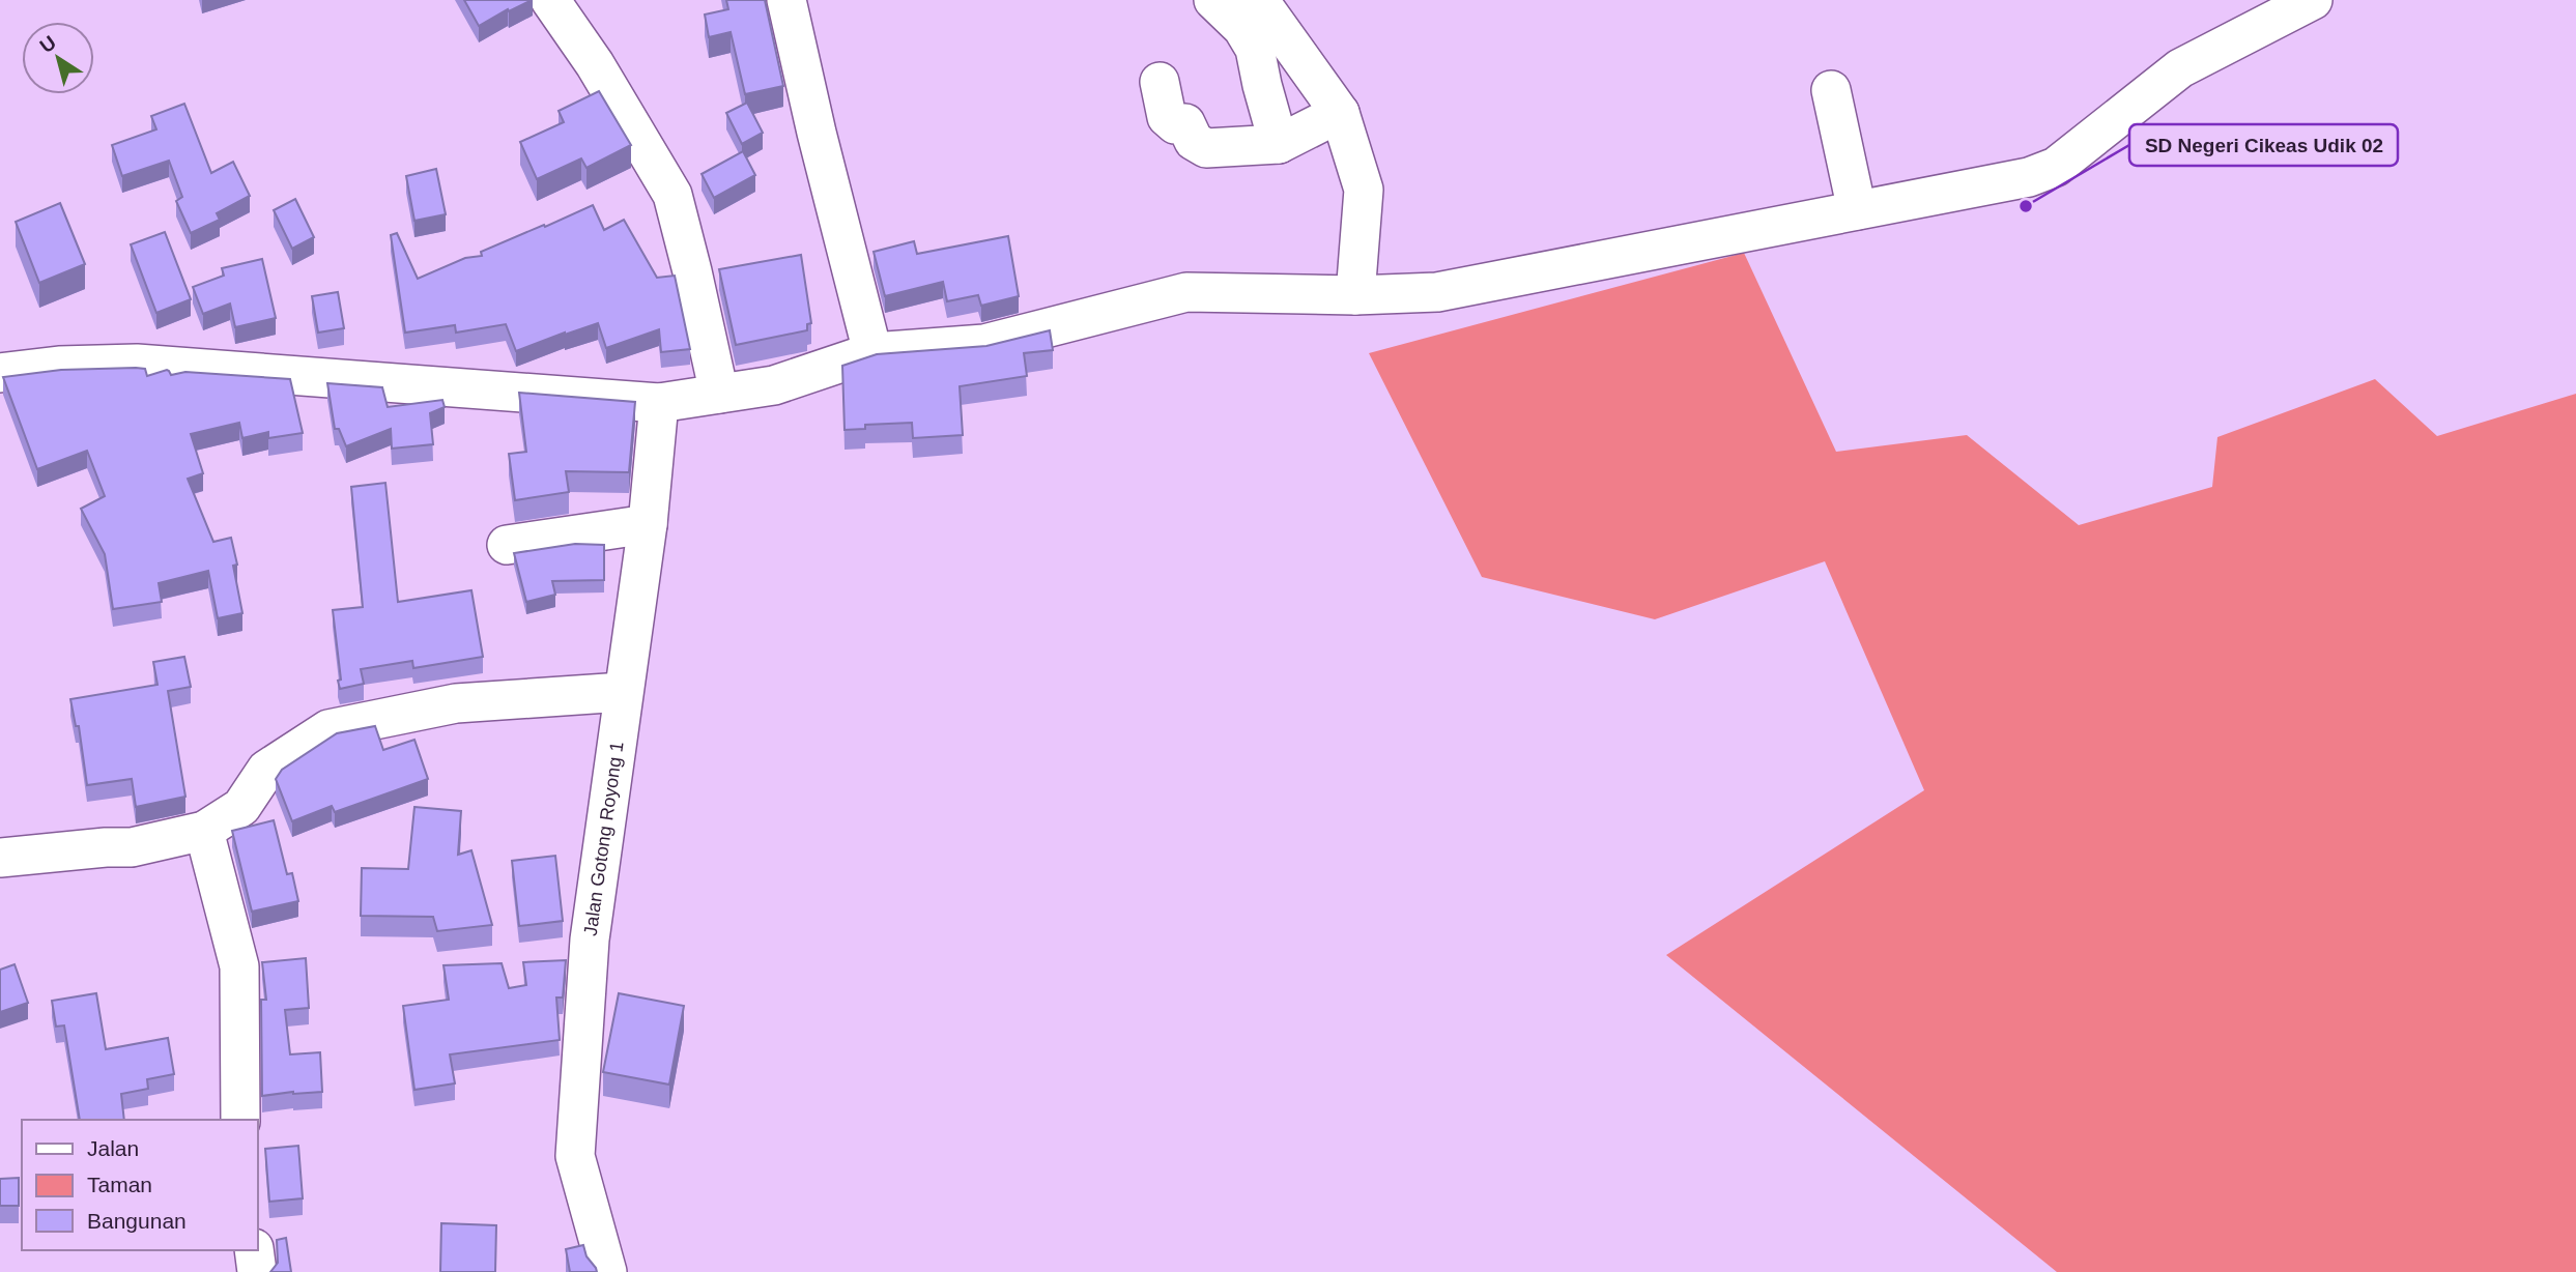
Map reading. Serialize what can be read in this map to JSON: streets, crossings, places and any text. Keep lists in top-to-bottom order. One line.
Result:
{"streets":{"street":["Jalan Gotong Royong 1"]},"places":["SD Negeri Cikeas Udik 02"],"legend":["Jalan","Taman","Bangunan"],"north":"top left"}
